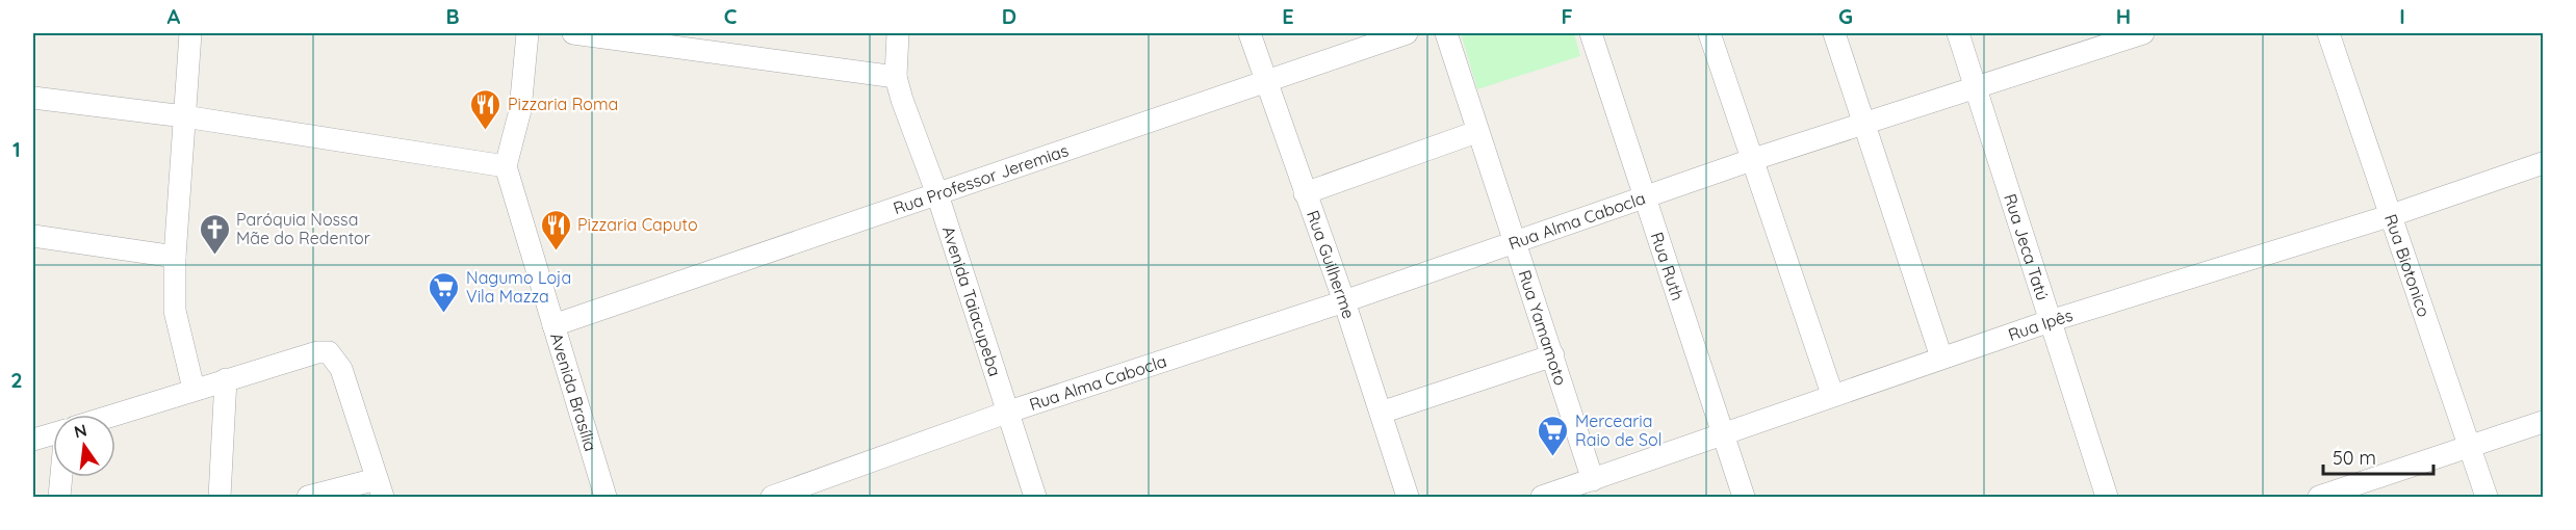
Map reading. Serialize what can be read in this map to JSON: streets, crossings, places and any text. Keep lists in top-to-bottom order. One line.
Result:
{"streets":{"street":["Rua Professor Jeremias","Rua Alma Cabocla","Rua Jeca Tatú","Rua Guilherme","Rua Ruth","Rua Biotonico","Avenida Taiacupeba","Rua Ipês","Rua Yamamoto","Avenida Brasília"]},"crossings":[["Rua Professor Jeremias","Rua Guilherme"],["Rua Professor Jeremias","Avenida Taiacupeba"],["Rua Professor Jeremias","Avenida Brasília"],["Rua Alma Cabocla","Rua Jeca Tatú"],["Rua Alma Cabocla","Rua Guilherme"],["Rua Alma Cabocla","Rua Ruth"],["Rua Alma Cabocla","Avenida Taiacupeba"],["Rua Alma Cabocla","Rua Yamamoto"],["Rua Jeca Tatú","Rua Ipês"],["Rua Ruth","Rua Ipês"],["Rua Biotonico","Rua Ipês"],["Rua Ipês","Rua Yamamoto"]],"places":{"restaurant":["Pizzaria Roma","Pizzaria Caputo"],"church":["Paróquia Nossa Mãe do Redentor"],"supermarket":["Nagumo Loja Vila Mazza","Mercearia Raio de Sol"]},"scale_bar":"50 m","north":"top","grid":{"columns":["A","B","C","D","E","F","G","H","I"],"rows":["1","2"]}}
